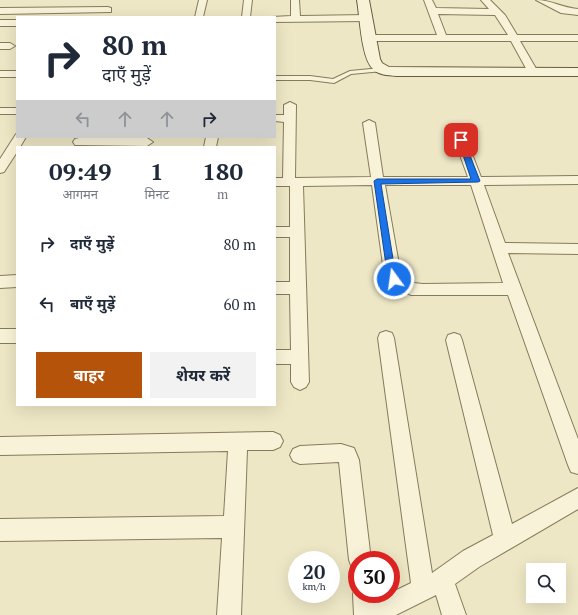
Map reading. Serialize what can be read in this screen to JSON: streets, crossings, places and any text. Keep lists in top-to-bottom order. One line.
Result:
{"page":{"turn":["80 m","दाएँ मुड़ें"],"eta":["09:49","आगमन","1","मिनट","180","m"],"list":[{"name":"दाएँ मुड़ें","value":"80 m"},{"name":"बाएँ मुड़ें","value":"60 m"}],"buttons":["बाहर","शेयर करें"],"speed":"20 km/h","limit":"30"}}
